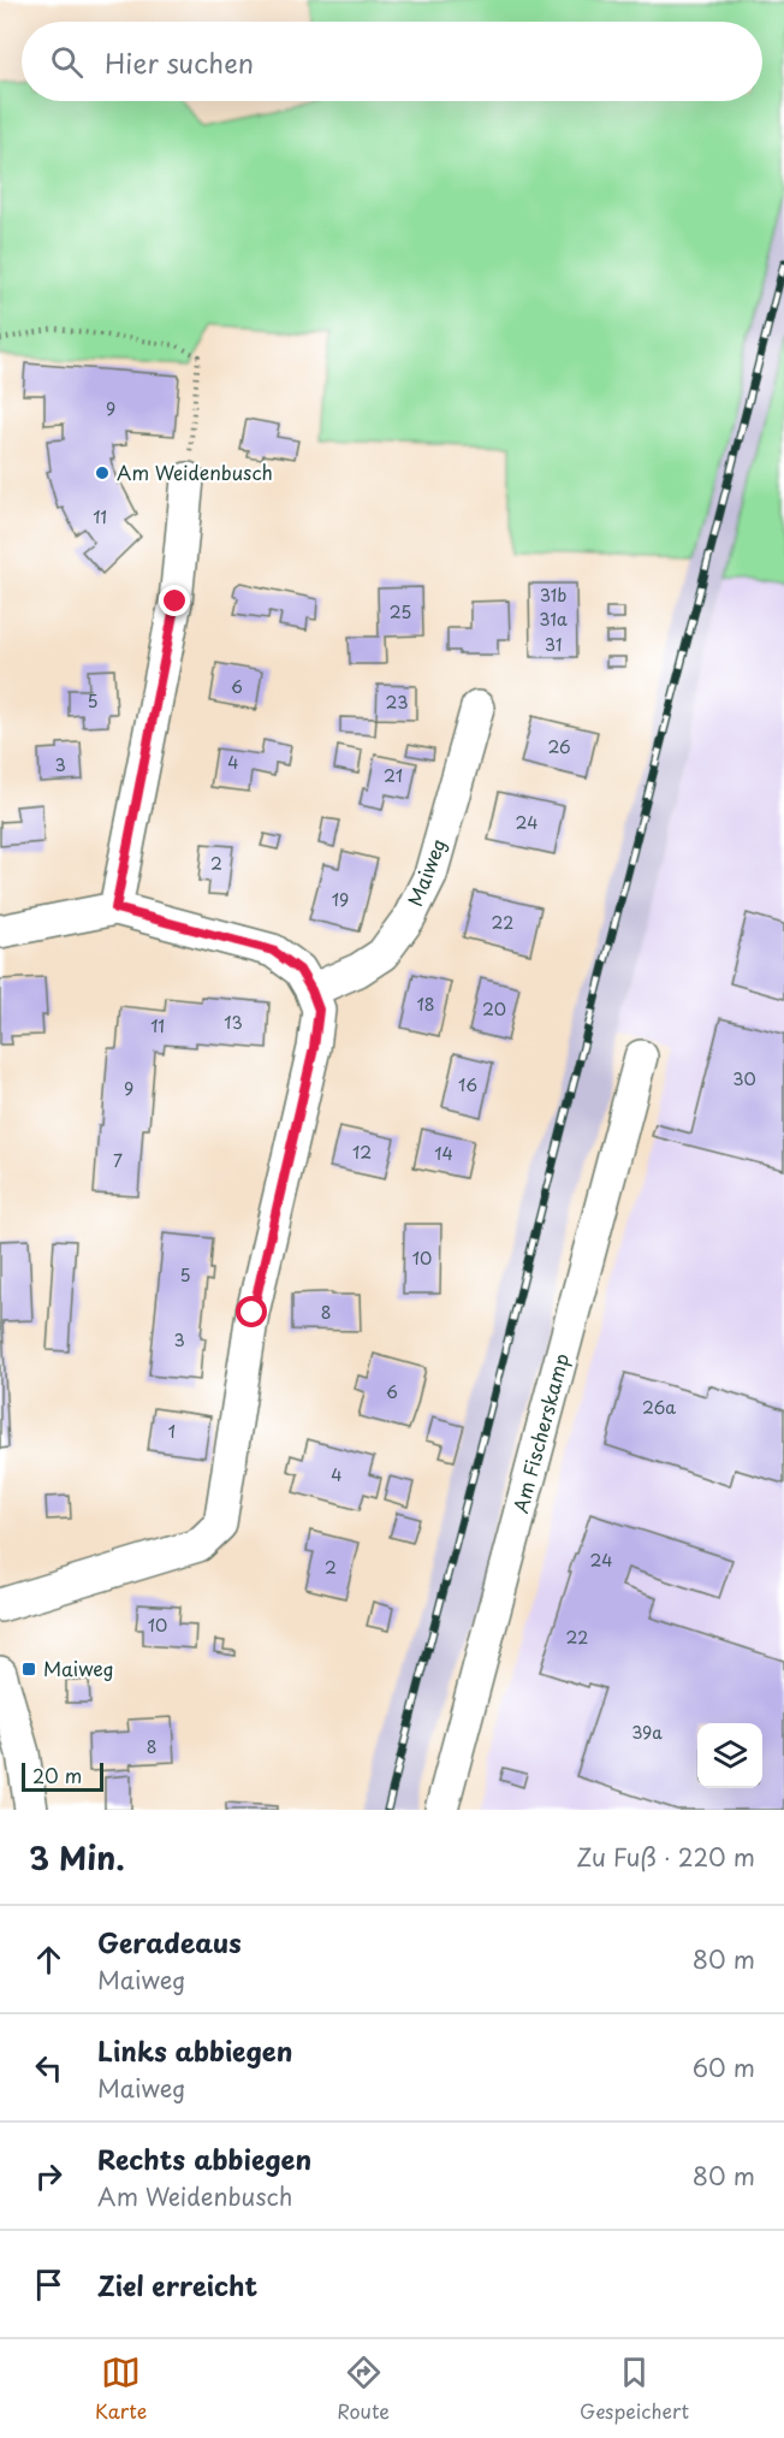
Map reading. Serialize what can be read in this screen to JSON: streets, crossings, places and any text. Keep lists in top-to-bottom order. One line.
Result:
{"streets":{"street":["Maiweg","Am Fischerskamp"]},"places":{"other":["Am Weidenbusch"],"transit":["Maiweg"]},"house_numbers":["9","11","31b","25","31a","31","6","5","23","26","4","3","21","24","2","19","22","18","20","13","11","30","16","9","12","14","7","10","5","8","3","6","26a","1","4","24","2","10","22","39a","8"],"scale_bar":"20 m","page":{"search":"Hier suchen","scale":"20 m","heading":["3 Min.","Zu Fuß · 220 m"],"list":[["Geradeaus","Maiweg","80 m"],["Links abbiegen","Maiweg","60 m"],["Rechts abbiegen","Am Weidenbusch","80 m"],"Ziel erreicht"],"nav":["Karte","Route","Gespeichert"]}}
